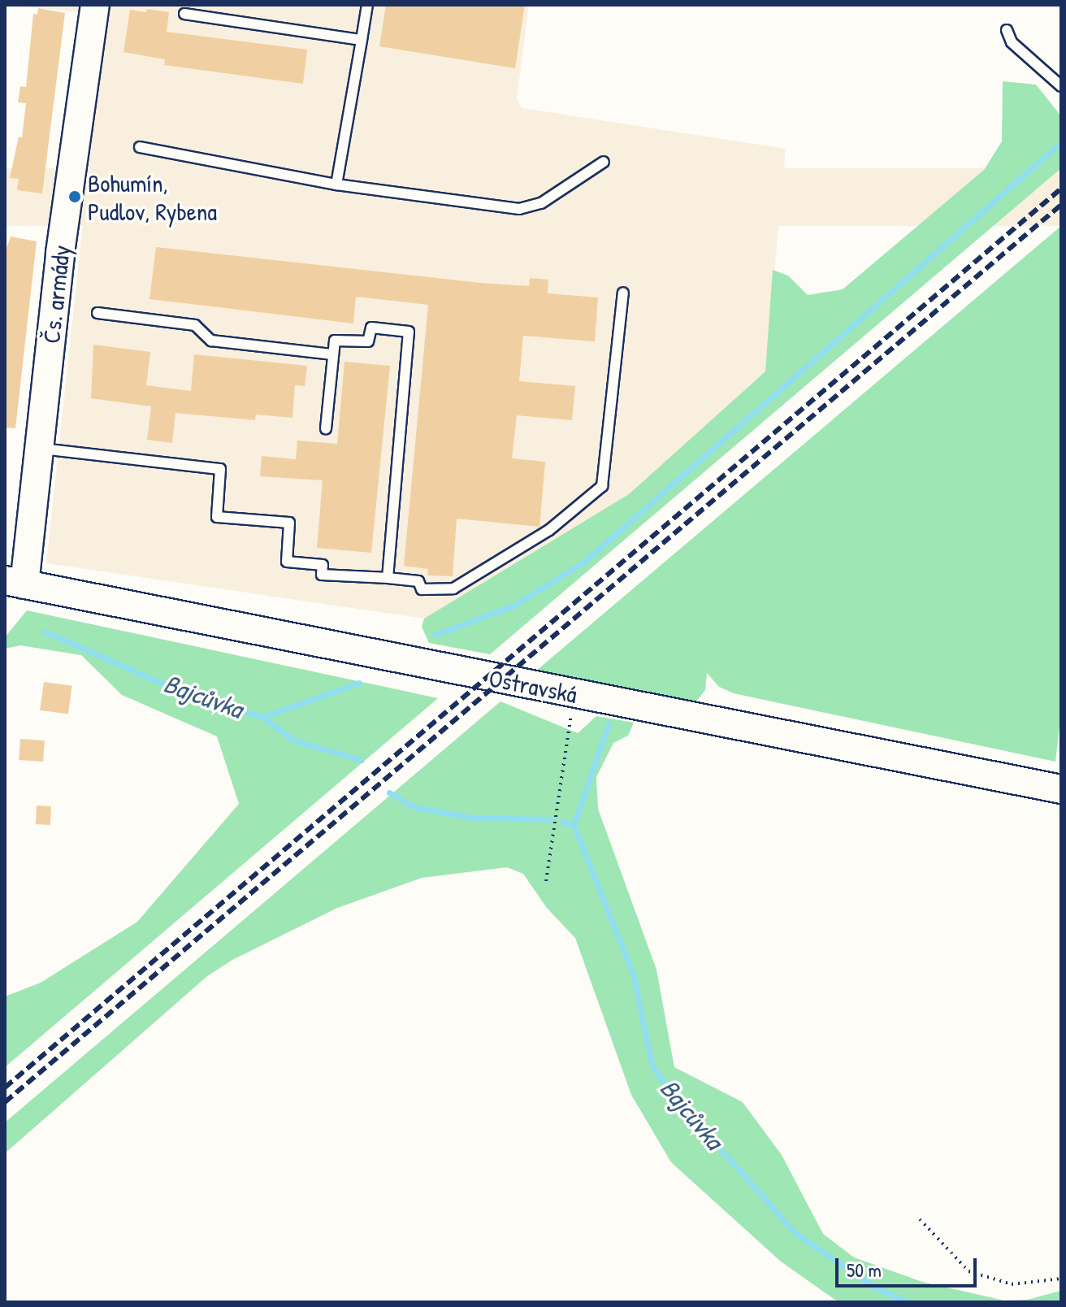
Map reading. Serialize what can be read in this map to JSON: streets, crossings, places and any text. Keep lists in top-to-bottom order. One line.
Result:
{"streets":{"main road":["Čs. armády","Ostravská"]},"crossings":[["Čs. armády","Ostravská"]],"water":["Bajcůvka"],"places":["Bohumín, Pudlov, Rybena"],"scale_bar":"50 m"}
